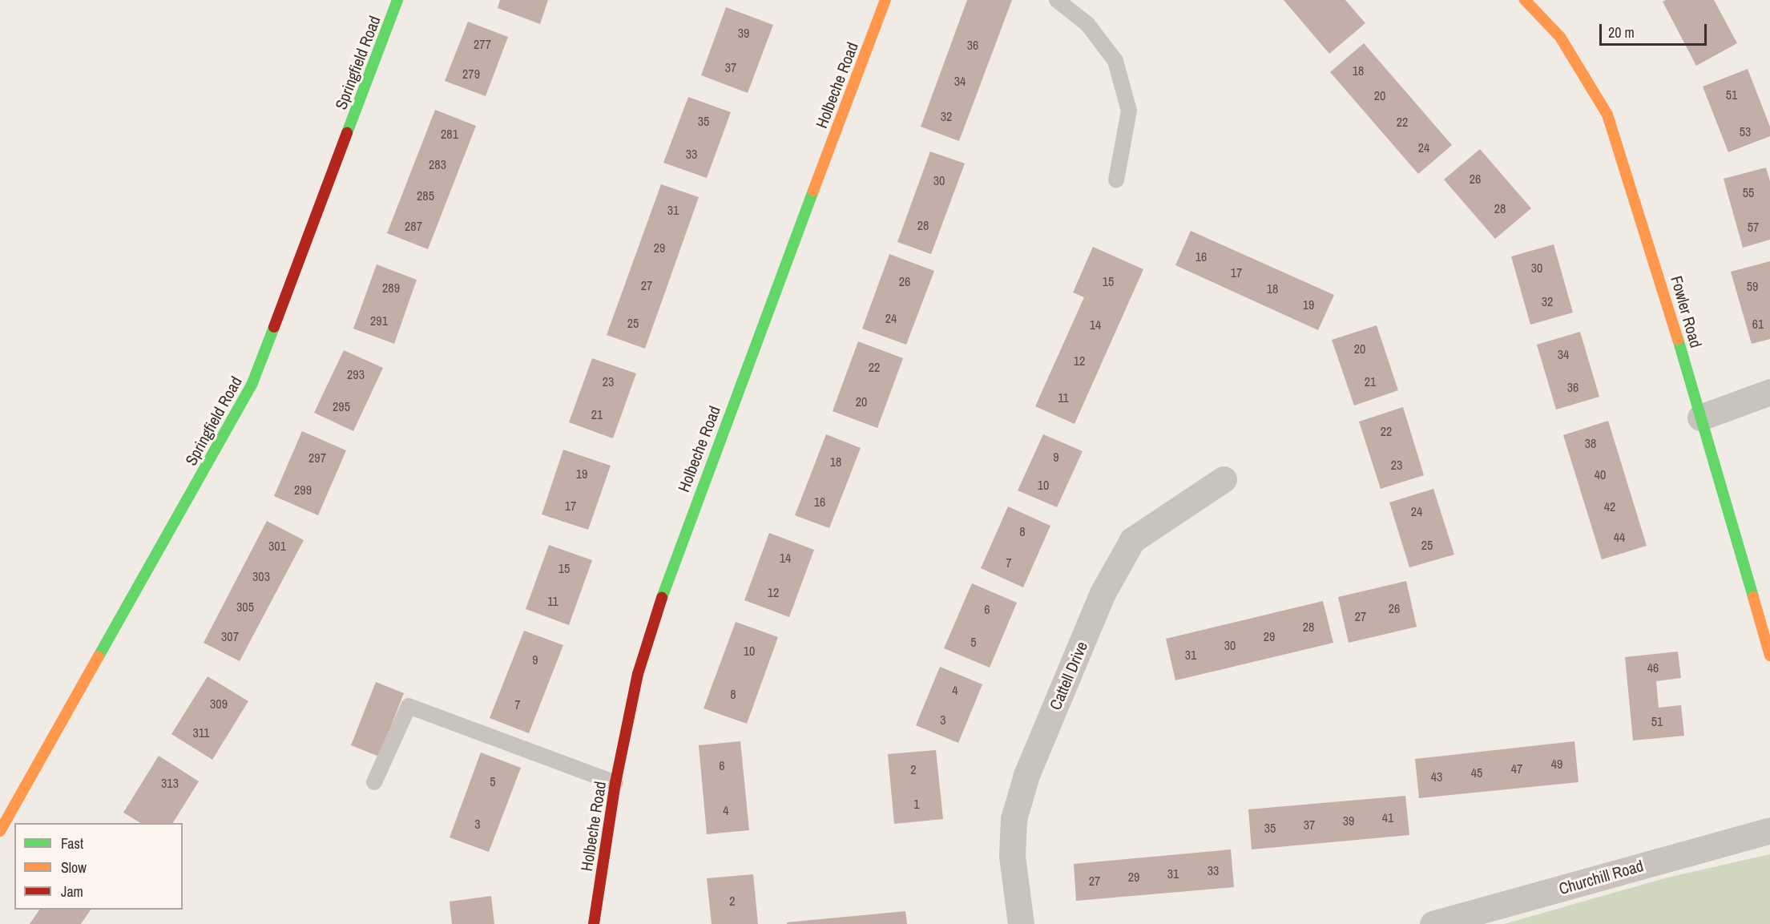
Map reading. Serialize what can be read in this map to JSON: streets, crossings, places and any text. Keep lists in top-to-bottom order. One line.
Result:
{"streets":{"street":["Springfield Road","Holbeche Road","Fowler Road","Cattell Drive","Churchill Road"]},"house_numbers":["39","277","36","37","18","279","34","51","20","32","35","22","53","281","24","33","283","26","30","55","285","28","31","28","287","57","29","16","30","17","26","15","27","59","289","18","32","19","24","291","25","61","14","20","34","12","22","293","23","21","36","11","20","295","21","22","38","9","297","18","23","19","40","10","299","16","17","42","24","8","44","25","301","14","7","15","303","12","11","305","26","6","27","28","307","29","5","30","10","31","9","46","4","8","309","7","3","51","311","49","6","47","2","45","43","5","313","1","4","41","39","3","37","35","33","31","29","27","2"],"legend":["Fast","Slow","Jam"],"scale_bar":"20 m"}
